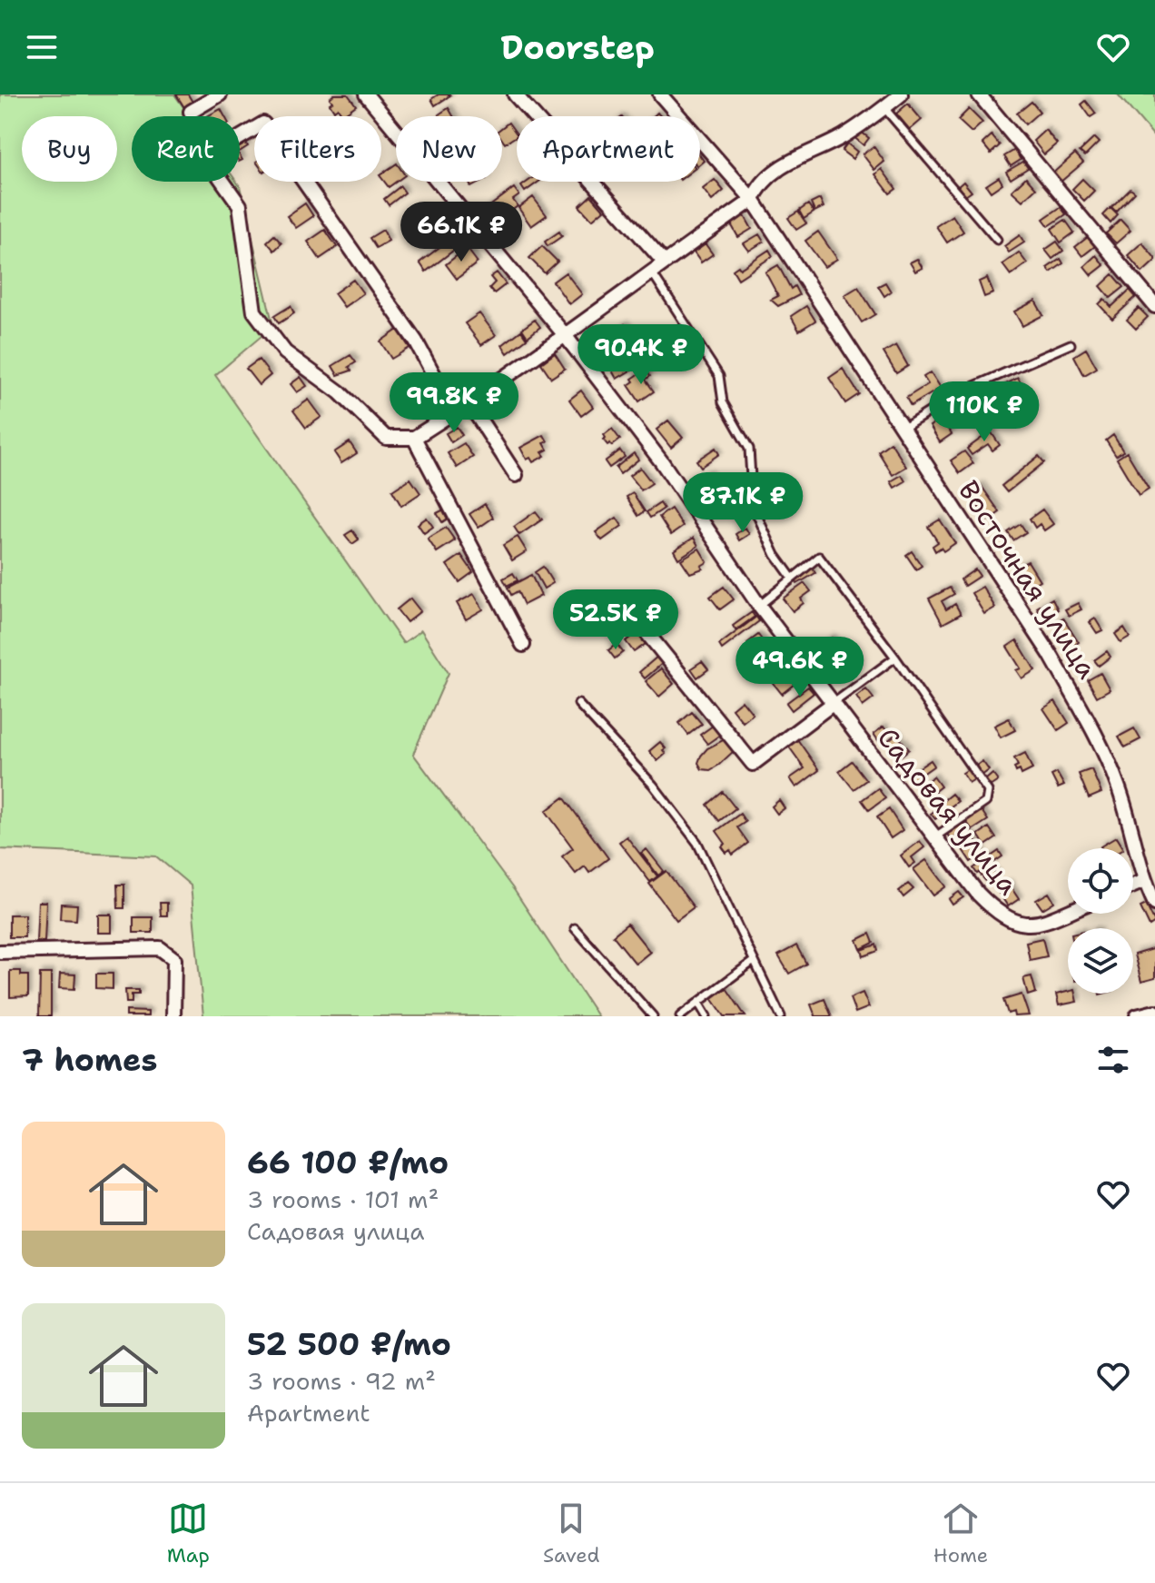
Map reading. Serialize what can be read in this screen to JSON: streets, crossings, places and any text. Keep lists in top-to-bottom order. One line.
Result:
{"streets":{"street":["Восточная улица","Садовая улица"]},"page":{"header":"Doorstep","chip":["Buy","Rent","Filters","New","Apartment"],"price":["66.1K ₽","90.4K ₽","99.8K ₽","110K ₽","87.1K ₽","52.5K ₽","49.6K ₽"],"heading":"7 homes","list":[{"name":"66 100 ₽/mo","note":"3 rooms · 101 m² · Садовая улица"},{"name":"52 500 ₽/mo","note":"3 rooms · 92 m² · Apartment"}],"tabs":["Map","Saved","Home"]}}
